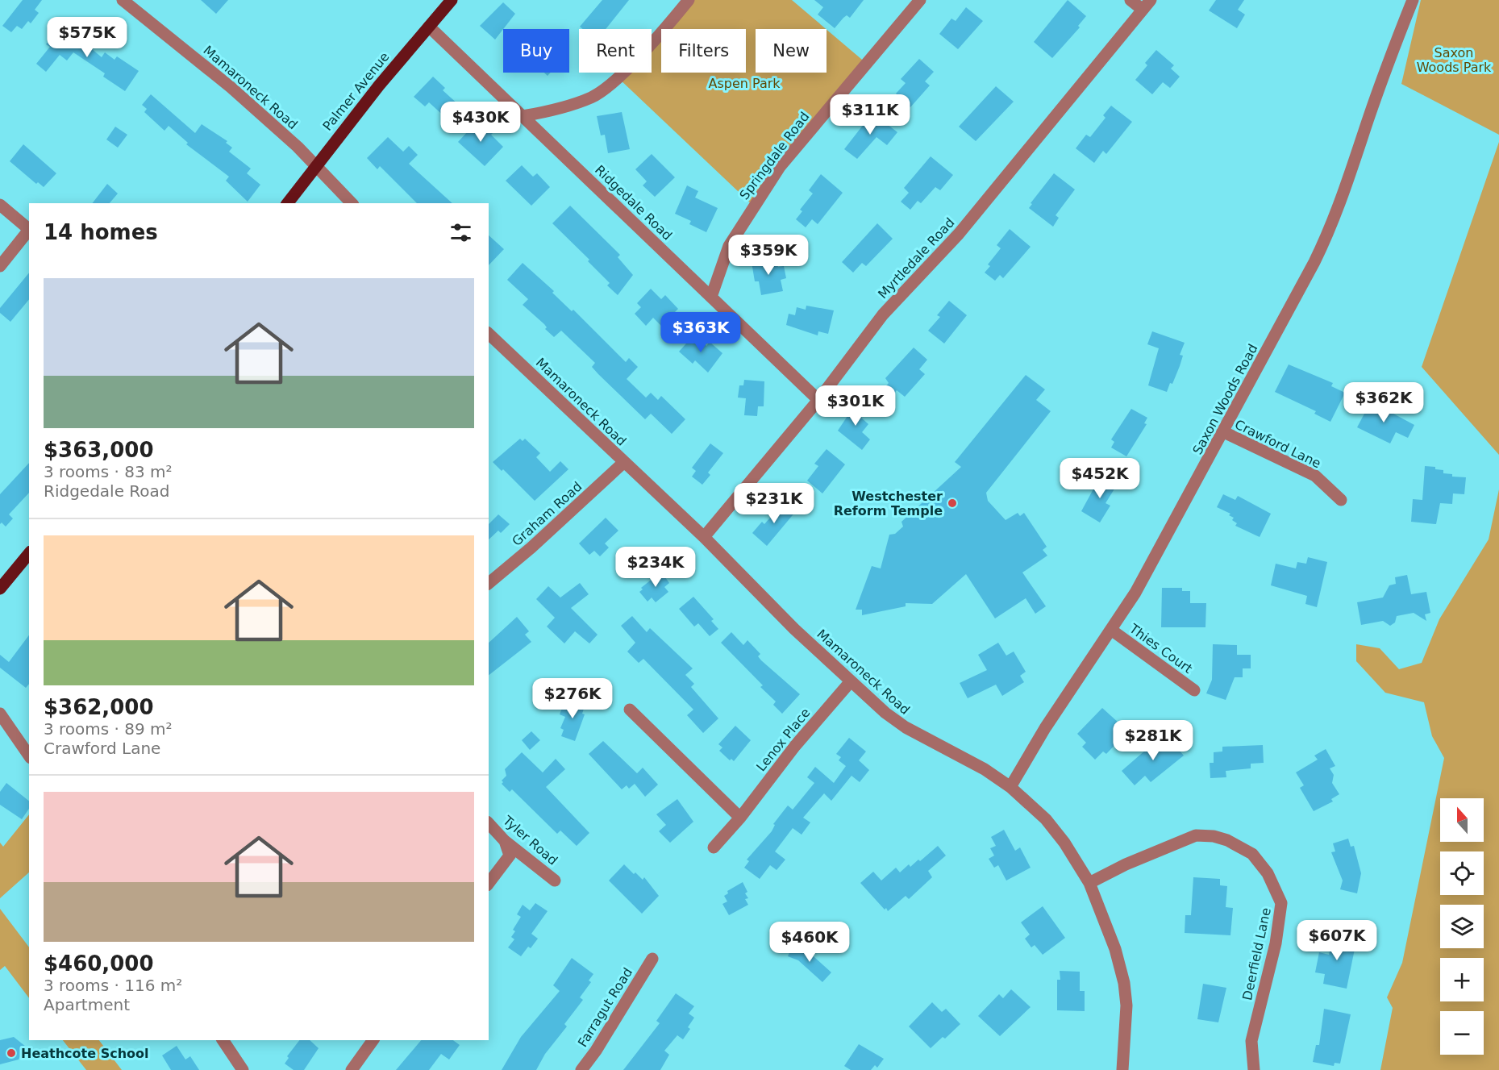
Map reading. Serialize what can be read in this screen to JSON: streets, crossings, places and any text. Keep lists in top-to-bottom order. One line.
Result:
{"streets":{"main road":["Palmer Avenue"],"street":["Mamaroneck Road","Springdale Road","Ridgedale Road","Myrtledale Road","Saxon Woods Road","Crawford Lane","Graham Road","Thies Court","Lenox Place","Tyler Road","Deerfield Lane","Farragut Road"]},"crossings":[["Mamaroneck Road","Palmer Avenue"],["Mamaroneck Road","Myrtledale Road"],["Mamaroneck Road","Saxon Woods Road"],["Mamaroneck Road","Graham Road"],["Mamaroneck Road","Lenox Place"],["Mamaroneck Road","Deerfield Lane"],["Palmer Avenue","Ridgedale Road"],["Springdale Road","Ridgedale Road"],["Ridgedale Road","Myrtledale Road"],["Saxon Woods Road","Crawford Lane"],["Saxon Woods Road","Thies Court"]],"parks":["Saxon Woods Park","Aspen Park"],"places":["Westchester Reform Temple","Heathcote School"],"north":"top","page":{"price":["$575K","$311K","$430K","$359K","$363K","$362K","$301K","$452K","$231K","$234K","$276K","$281K","$607K","$460K"],"chip":["Buy","Rent","Filters","New"],"heading":"14 homes","list":[{"name":"$363,000","note":"3 rooms · 83 m² · Ridgedale Road"},{"name":"$362,000","note":"3 rooms · 89 m² · Crawford Lane"},{"name":"$460,000","note":"3 rooms · 116 m² · Apartment"}],"map_buttons":["+","−"]}}
